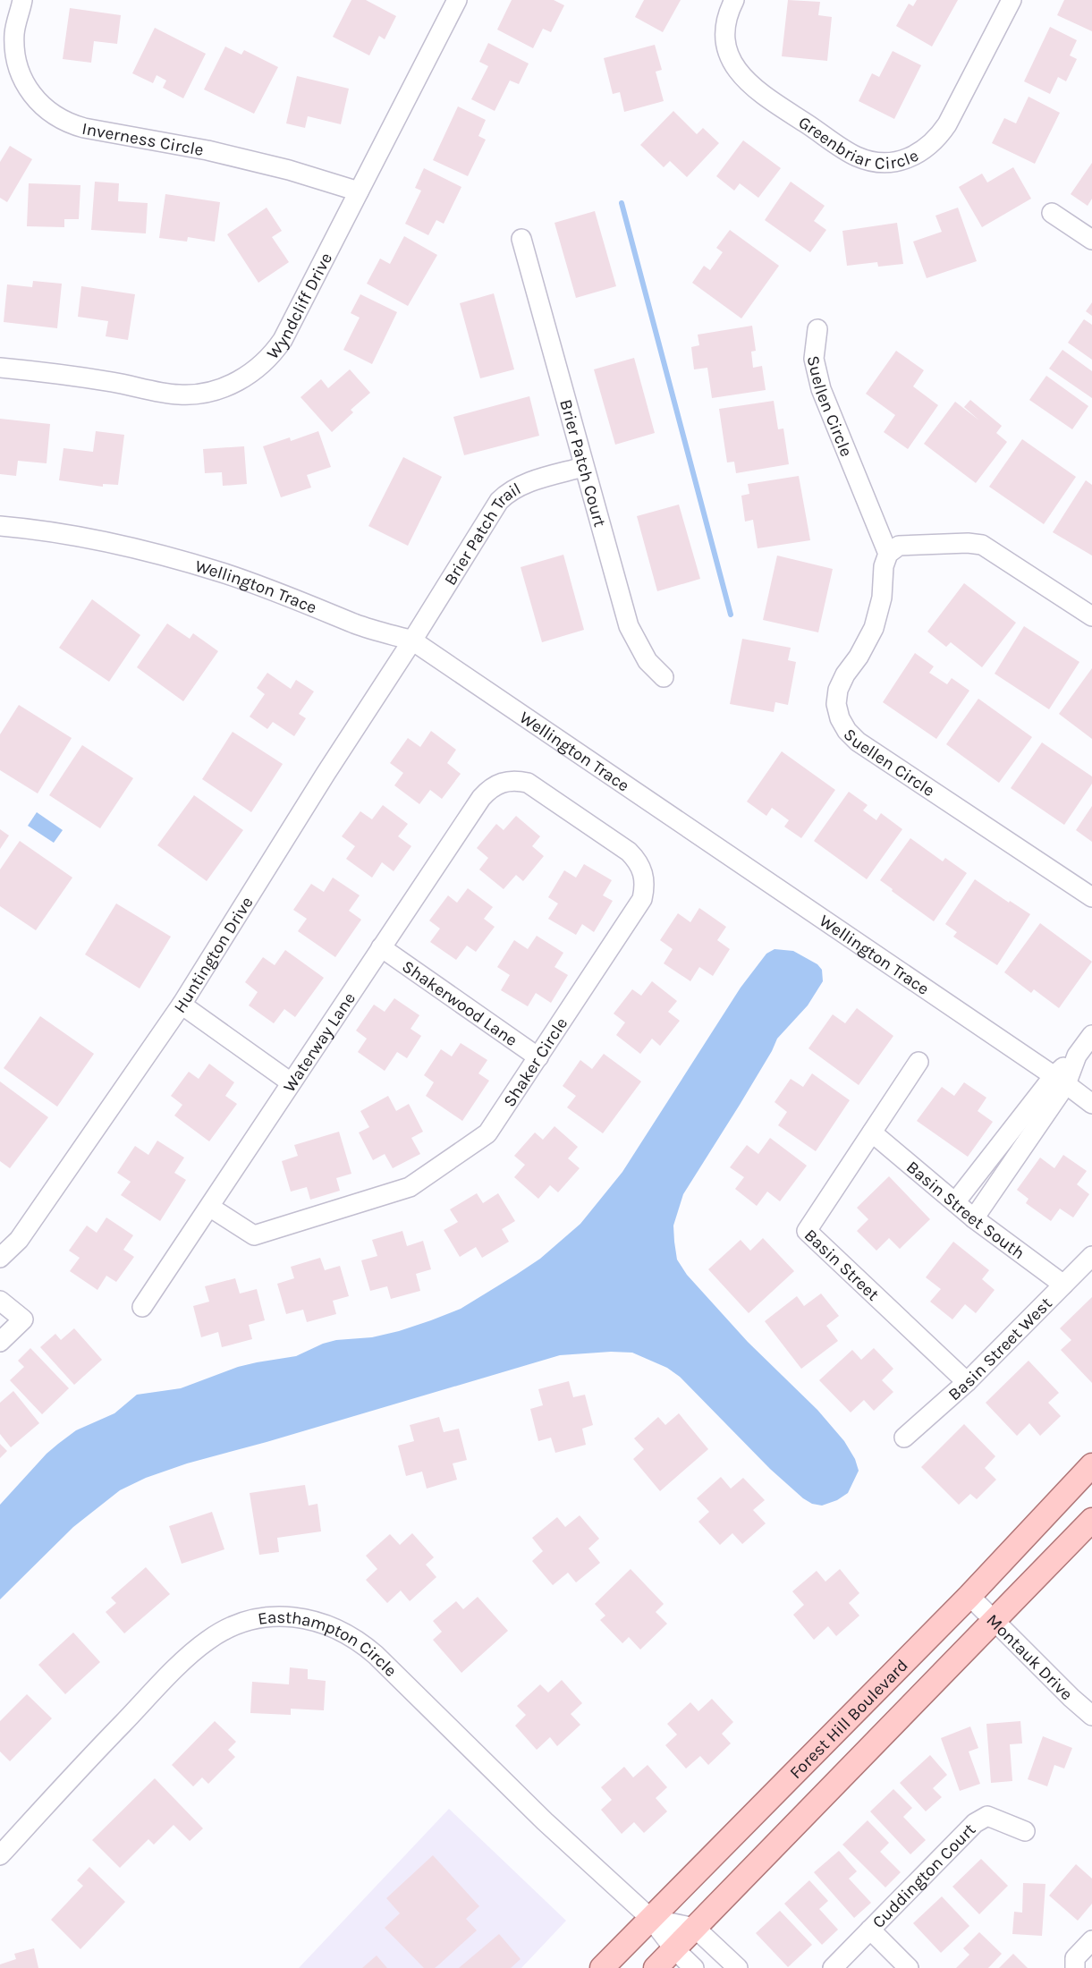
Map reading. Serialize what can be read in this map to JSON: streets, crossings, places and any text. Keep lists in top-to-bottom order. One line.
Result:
{"streets":{"main road":["Forest Hill Boulevard"],"street":["Greenbriar Circle","Inverness Circle","Wyndcliff Drive","Suellen Circle","Brier Patch Court","Brier Patch Trail","Wellington Trace","Huntington Drive","Shakerwood Lane","Waterway Lane","Shaker Circle","Basin Street South","Basin Street","Basin Street West","Easthampton Circle","Montauk Drive","Cuddington Court"]},"crossings":[["Inverness Circle","Wyndcliff Drive"],["Brier Patch Court","Brier Patch Trail"],["Brier Patch Trail","Wellington Trace"],["Brier Patch Trail","Huntington Drive"],["Wellington Trace","Huntington Drive"],["Shakerwood Lane","Waterway Lane"],["Shakerwood Lane","Shaker Circle"],["Waterway Lane","Shaker Circle"],["Basin Street South","Basin Street"],["Basin Street South","Basin Street West"],["Basin Street","Basin Street West"],["Easthampton Circle","Forest Hill Boulevard"],["Montauk Drive","Forest Hill Boulevard"]]}
